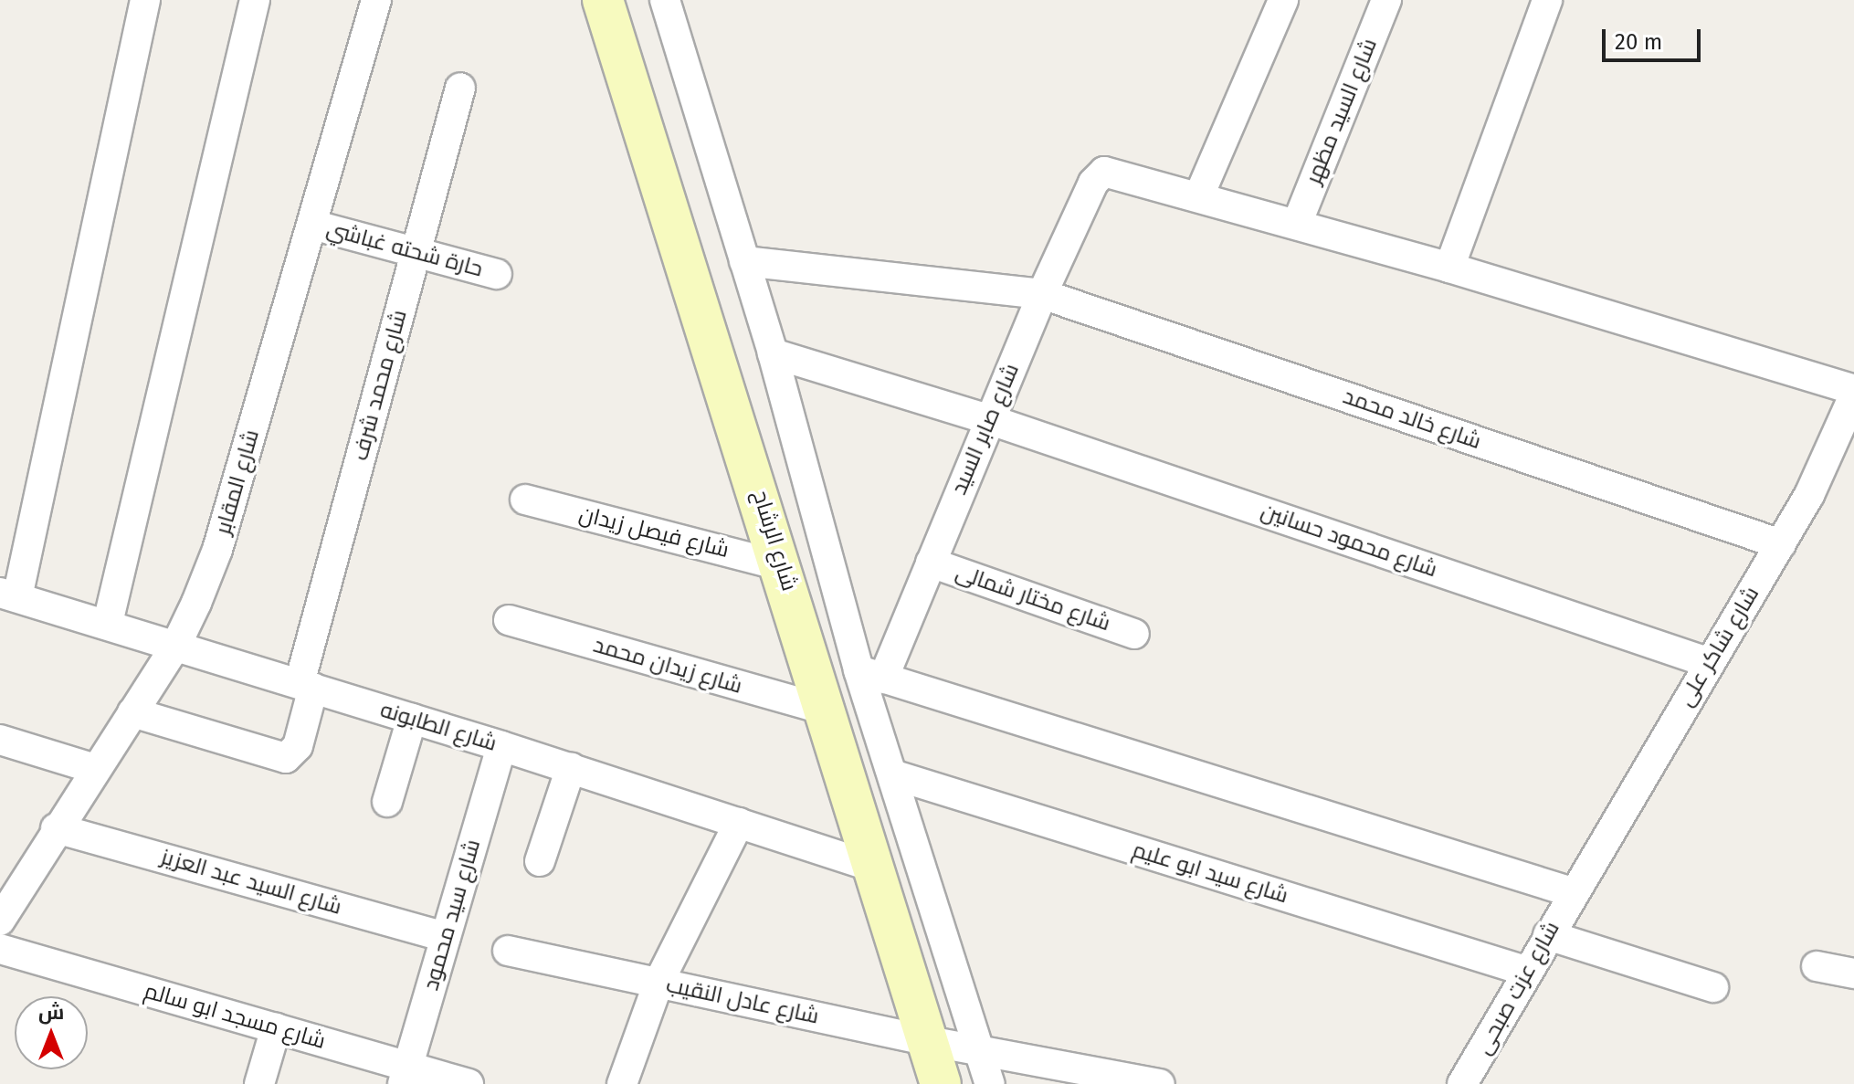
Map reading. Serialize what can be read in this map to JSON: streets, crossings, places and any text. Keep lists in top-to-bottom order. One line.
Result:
{"streets":{"main road":["شارع الرشاح"],"street":["شارع السيد مظهر","حارة شحته غباشي","شارع محمد شرف","شارع خالد محمد","شارع صابر السيد","شارع المقابر","شارع فيصل زيدان","شارع محمود حسانين","شارع مختار شمالى","شارع شاكر على","شارع زيدان محمد","شارع الطابونه","شارع سيد ابو عليم","شارع السيد عبد العزيز","شارع سيد محمود","شارع عزت صبحى","شارع عادل النقيب","شارع مسجد ابو سالم"]},"crossings":[["حارة شحته غباشي","شارع محمد شرف"],["حارة شحته غباشي","شارع المقابر"],["شارع محمد شرف","شارع المقابر"],["شارع محمد شرف","شارع الطابونه"],["شارع خالد محمد","شارع صابر السيد"],["شارع خالد محمد","شارع الرشاح"],["شارع خالد محمد","شارع شاكر على"],["شارع صابر السيد","شارع الرشاح"],["شارع صابر السيد","شارع محمود حسانين"],["شارع صابر السيد","شارع مختار شمالى"],["شارع المقابر","شارع الطابونه"],["شارع المقابر","شارع السيد عبد العزيز"],["شارع فيصل زيدان","شارع الرشاح"],["شارع الرشاح","شارع محمود حسانين"],["شارع الرشاح","شارع زيدان محمد"],["شارع الرشاح","شارع الطابونه"],["شارع الرشاح","شارع سيد ابو عليم"],["شارع الرشاح","شارع عادل النقيب"],["شارع محمود حسانين","شارع شاكر على"],["شارع شاكر على","شارع عزت صبحى"],["شارع الطابونه","شارع سيد محمود"],["شارع سيد ابو عليم","شارع عزت صبحى"],["شارع السيد عبد العزيز","شارع سيد محمود"],["شارع سيد محمود","شارع مسجد ابو سالم"]],"scale_bar":"20 m","north":"top"}
